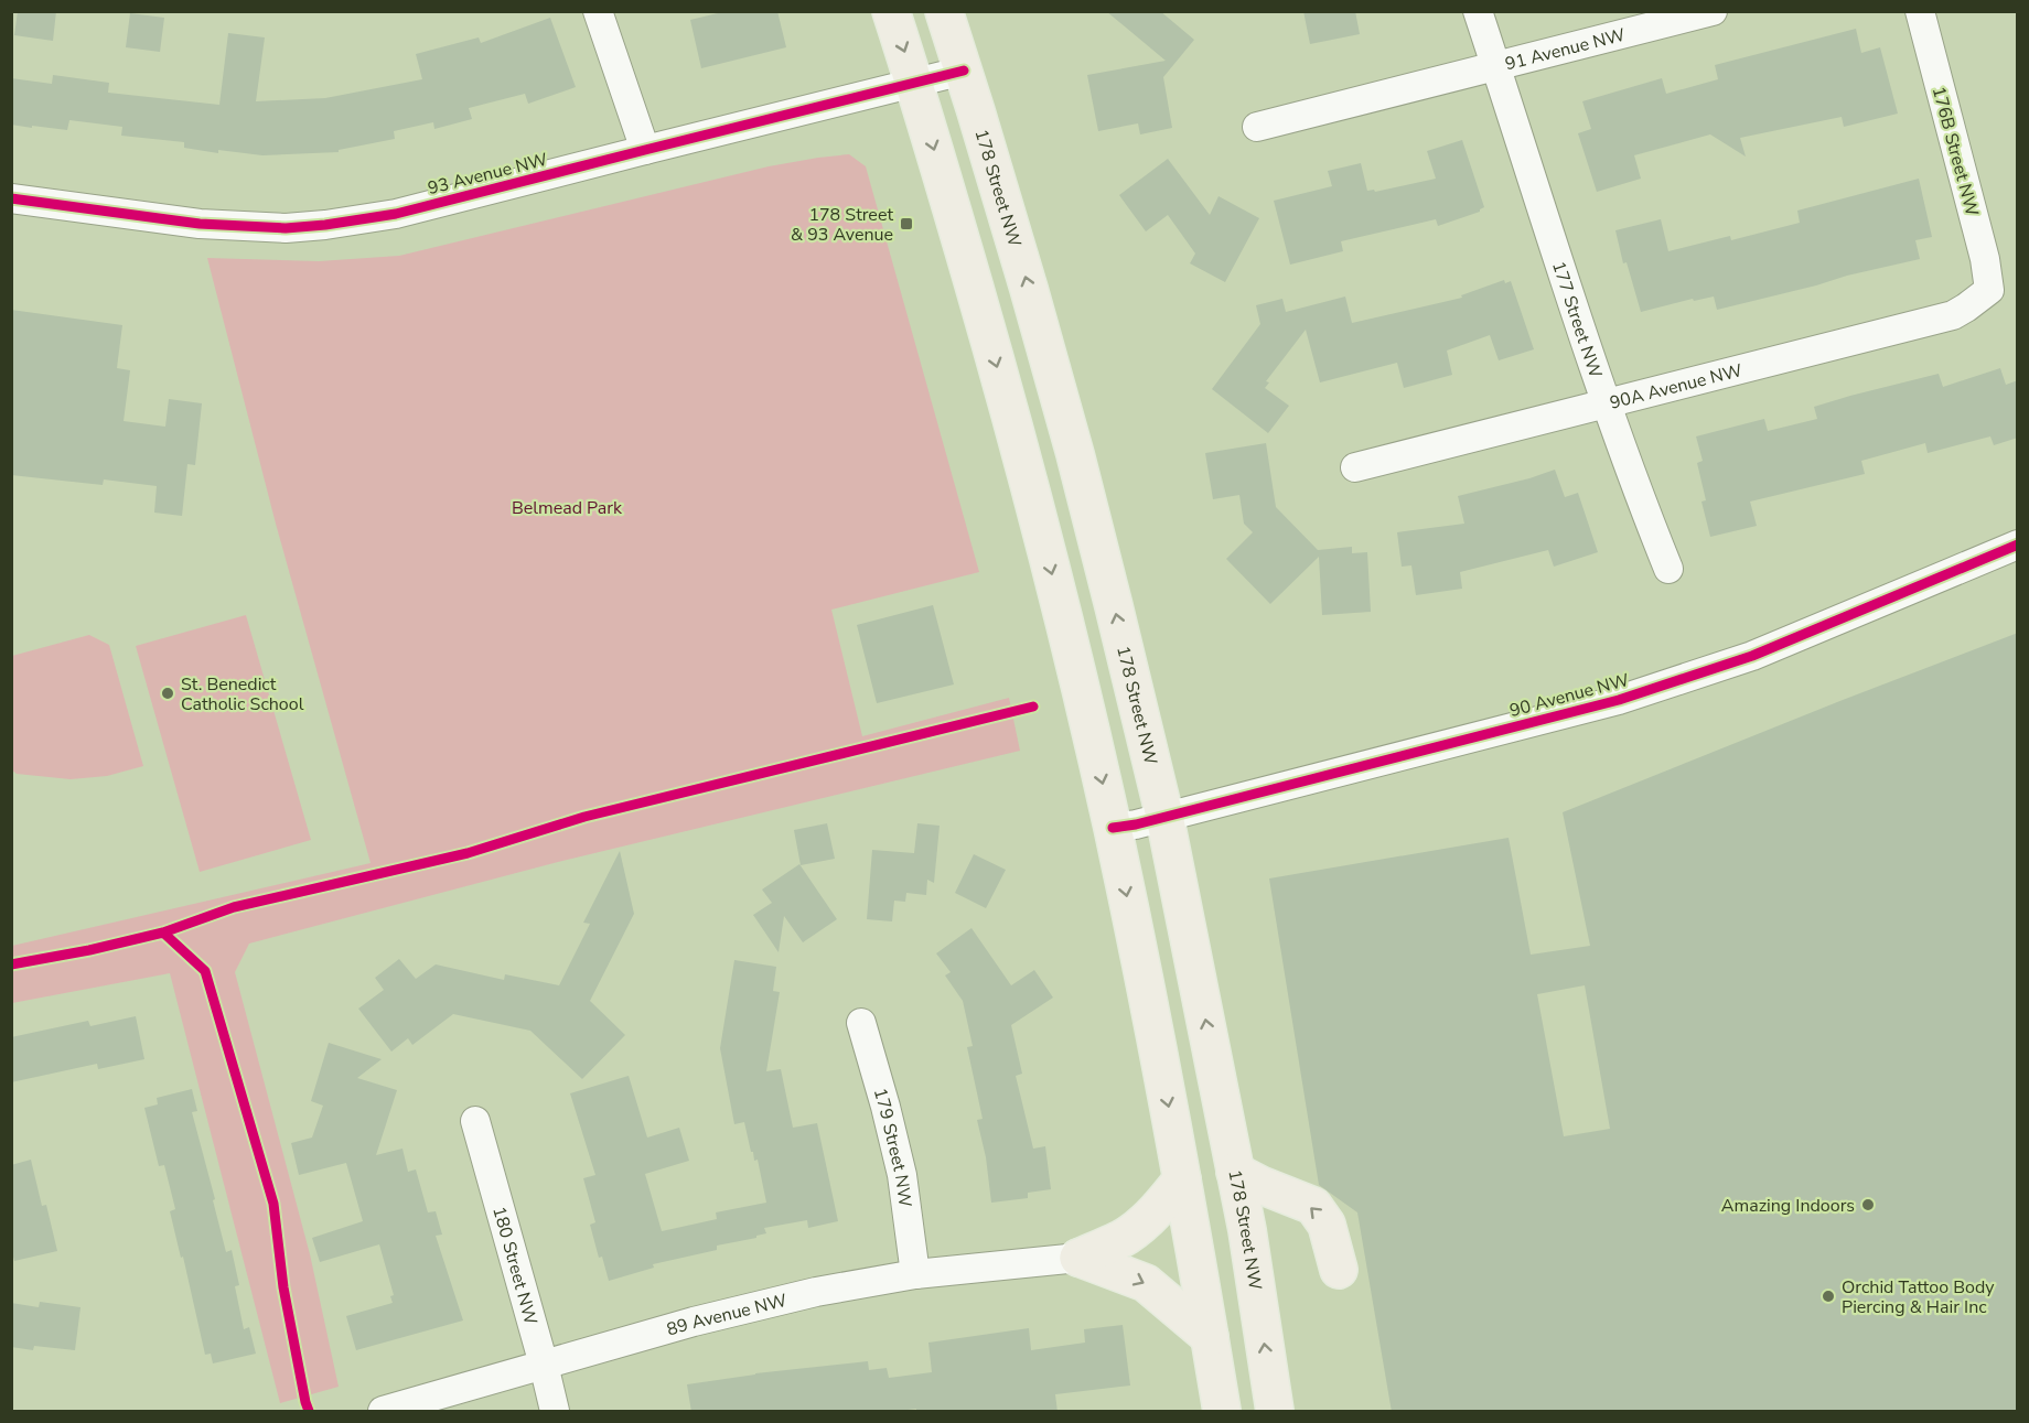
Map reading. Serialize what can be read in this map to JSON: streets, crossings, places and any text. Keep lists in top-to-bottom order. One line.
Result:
{"streets":{"main road":["178 Street NW"],"street":["91 Avenue NW","176B Street NW","93 Avenue NW","177 Street NW","90A Avenue NW","90 Avenue NW","179 Street NW","180 Street NW","89 Avenue NW"]},"crossings":[["91 Avenue NW","177 Street NW"],["176B Street NW","90A Avenue NW"],["93 Avenue NW","178 Street NW"],["178 Street NW","90 Avenue NW"],["177 Street NW","90A Avenue NW"],["179 Street NW","89 Avenue NW"],["180 Street NW","89 Avenue NW"]],"parks":["Belmead Park"],"places":{"transit":["178 Street & 93 Avenue"],"other":["St. Benedict Catholic School","Amazing Indoors","Orchid Tattoo Body Piercing & Hair Inc"]}}
